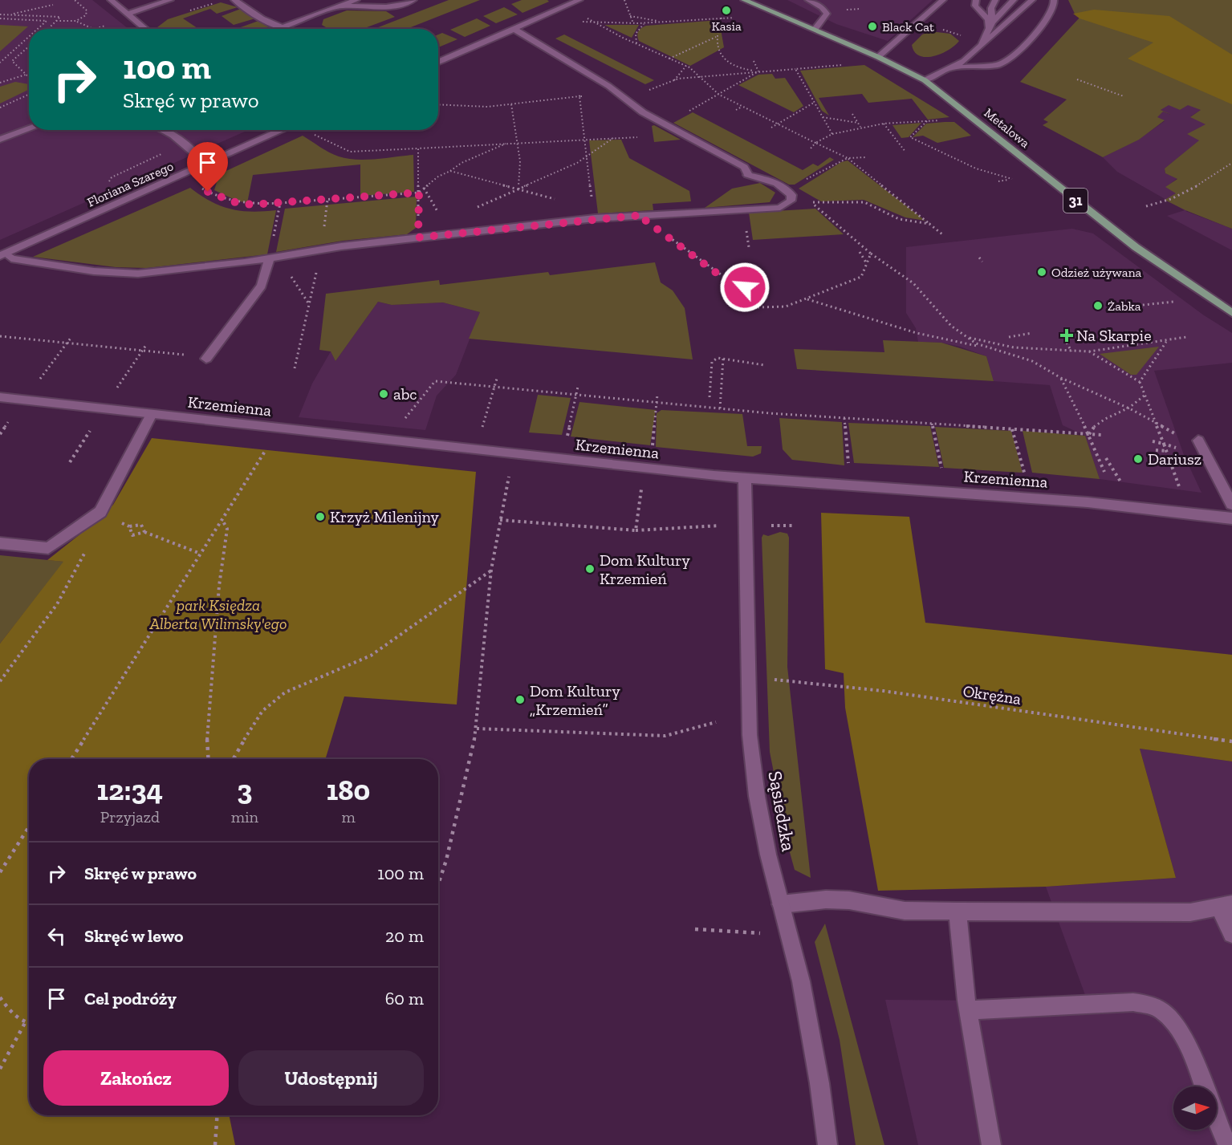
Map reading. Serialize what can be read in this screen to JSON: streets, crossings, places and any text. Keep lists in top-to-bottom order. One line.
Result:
{"streets":{"main road":["Metalowa","31"],"street":["Floriana Szarego","Krzemienna","Sąsiedzka"],"path":["Okrężna"]},"crossings":[["Krzemienna","Sąsiedzka"],["Okrężna","Sąsiedzka"]],"parks":["park Księdza Alberta Wilimsky'ego"],"places":{"other":["Kasia","Black Cat","Odzież używana","Żabka","abc","Dariusz","Krzyż Milenijny","Dom Kultury Krzemień","Dom Kultury „Krzemień”"],"health":["Na Skarpie"]},"north":"right","page":{"turn":["100 m","Skręć w prawo"],"eta":["12:34","Przyjazd","3","min","180","m"],"list":[{"name":"Skręć w prawo","value":"100 m"},{"name":"Skręć w lewo","value":"20 m"},{"name":"Cel podróży","value":"60 m"}],"buttons":["Zakończ","Udostępnij"]}}
